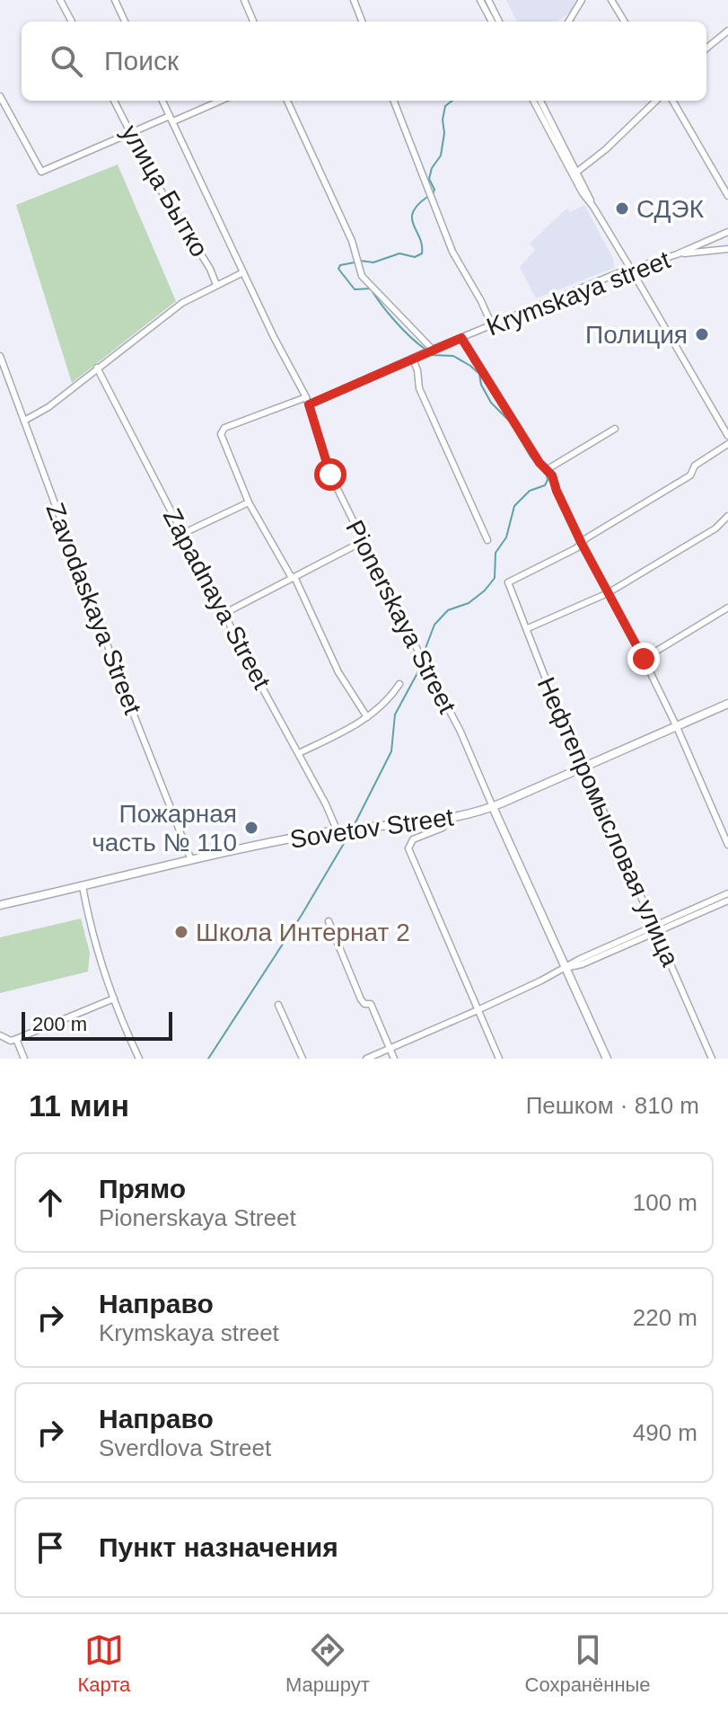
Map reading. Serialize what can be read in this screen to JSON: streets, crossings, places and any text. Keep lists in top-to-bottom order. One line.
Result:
{"streets":{"main road":["Pionerskaya Street","Sovetov Street"],"street":["улица Бытко","Krymskaya street","Zapadnaya Street","Zavodaskaya Street","Нефтепромысловая улица"]},"crossings":[["Krymskaya street","Pionerskaya Street"],["Zapadnaya Street","Sovetov Street"],["Zavodaskaya Street","Sovetov Street"],["Pionerskaya Street","Sovetov Street"],["Нефтепромысловая улица","Sovetov Street"]],"places":["СДЭК","Полиция","Пожарная часть № 110","Школа Интернат 2"],"scale_bar":"200 m","page":{"search":"Поиск","scale":"200 m","heading":["11 мин","Пешком · 810 m"],"list":[["Прямо","Pionerskaya Street","100 m"],["Направо","Krymskaya street","220 m"],["Направо","Sverdlova Street","490 m"],"Пункт назначения"],"nav":["Карта","Маршрут","Сохранённые"]}}
